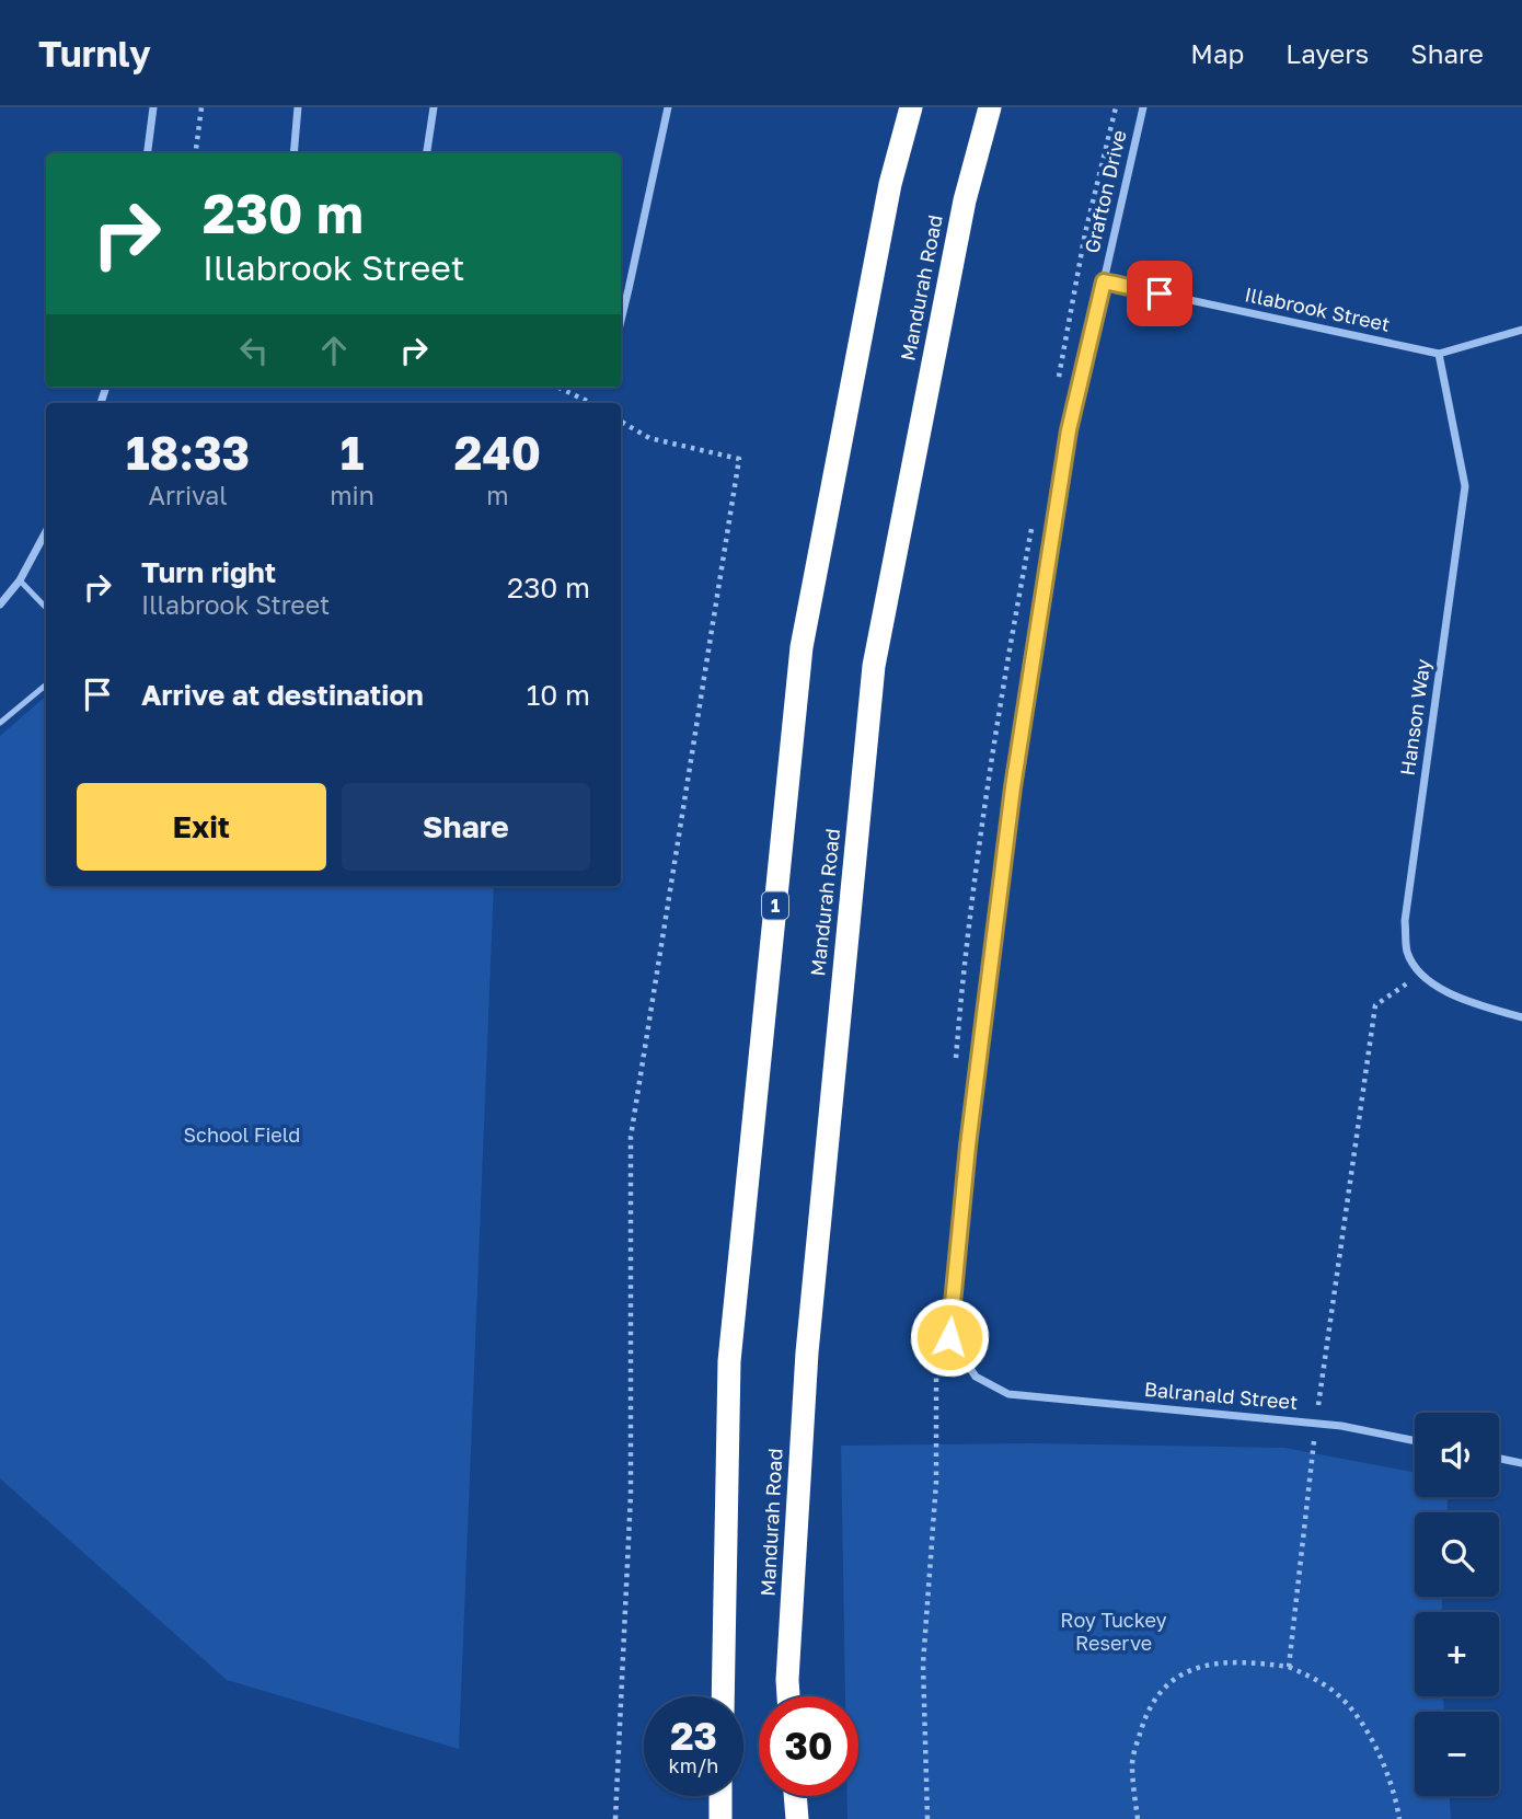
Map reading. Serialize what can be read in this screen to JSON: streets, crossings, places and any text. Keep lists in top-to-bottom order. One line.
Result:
{"streets":{"highway":["Mandurah Road","1"],"street":["Grafton Drive","Illabrook Street","Hanson Way","Balranald Street"]},"crossings":[["Grafton Drive","Illabrook Street"],["Grafton Drive","Balranald Street"],["Illabrook Street","Hanson Way"]],"parks":["School Field","Roy Tuckey Reserve"],"page":{"header":"Turnly","nav":["Map","Layers","Share"],"turn":["230 m","Illabrook Street"],"eta":["18:33","Arrival","1","min","240","m"],"list":[{"name":"Turn right","note":"Illabrook Street","value":"230 m"},{"name":"Arrive at destination","value":"10 m"}],"buttons":["Exit","Share"],"map_buttons":["+","−"],"speed":"23 km/h","limit":"30"}}
